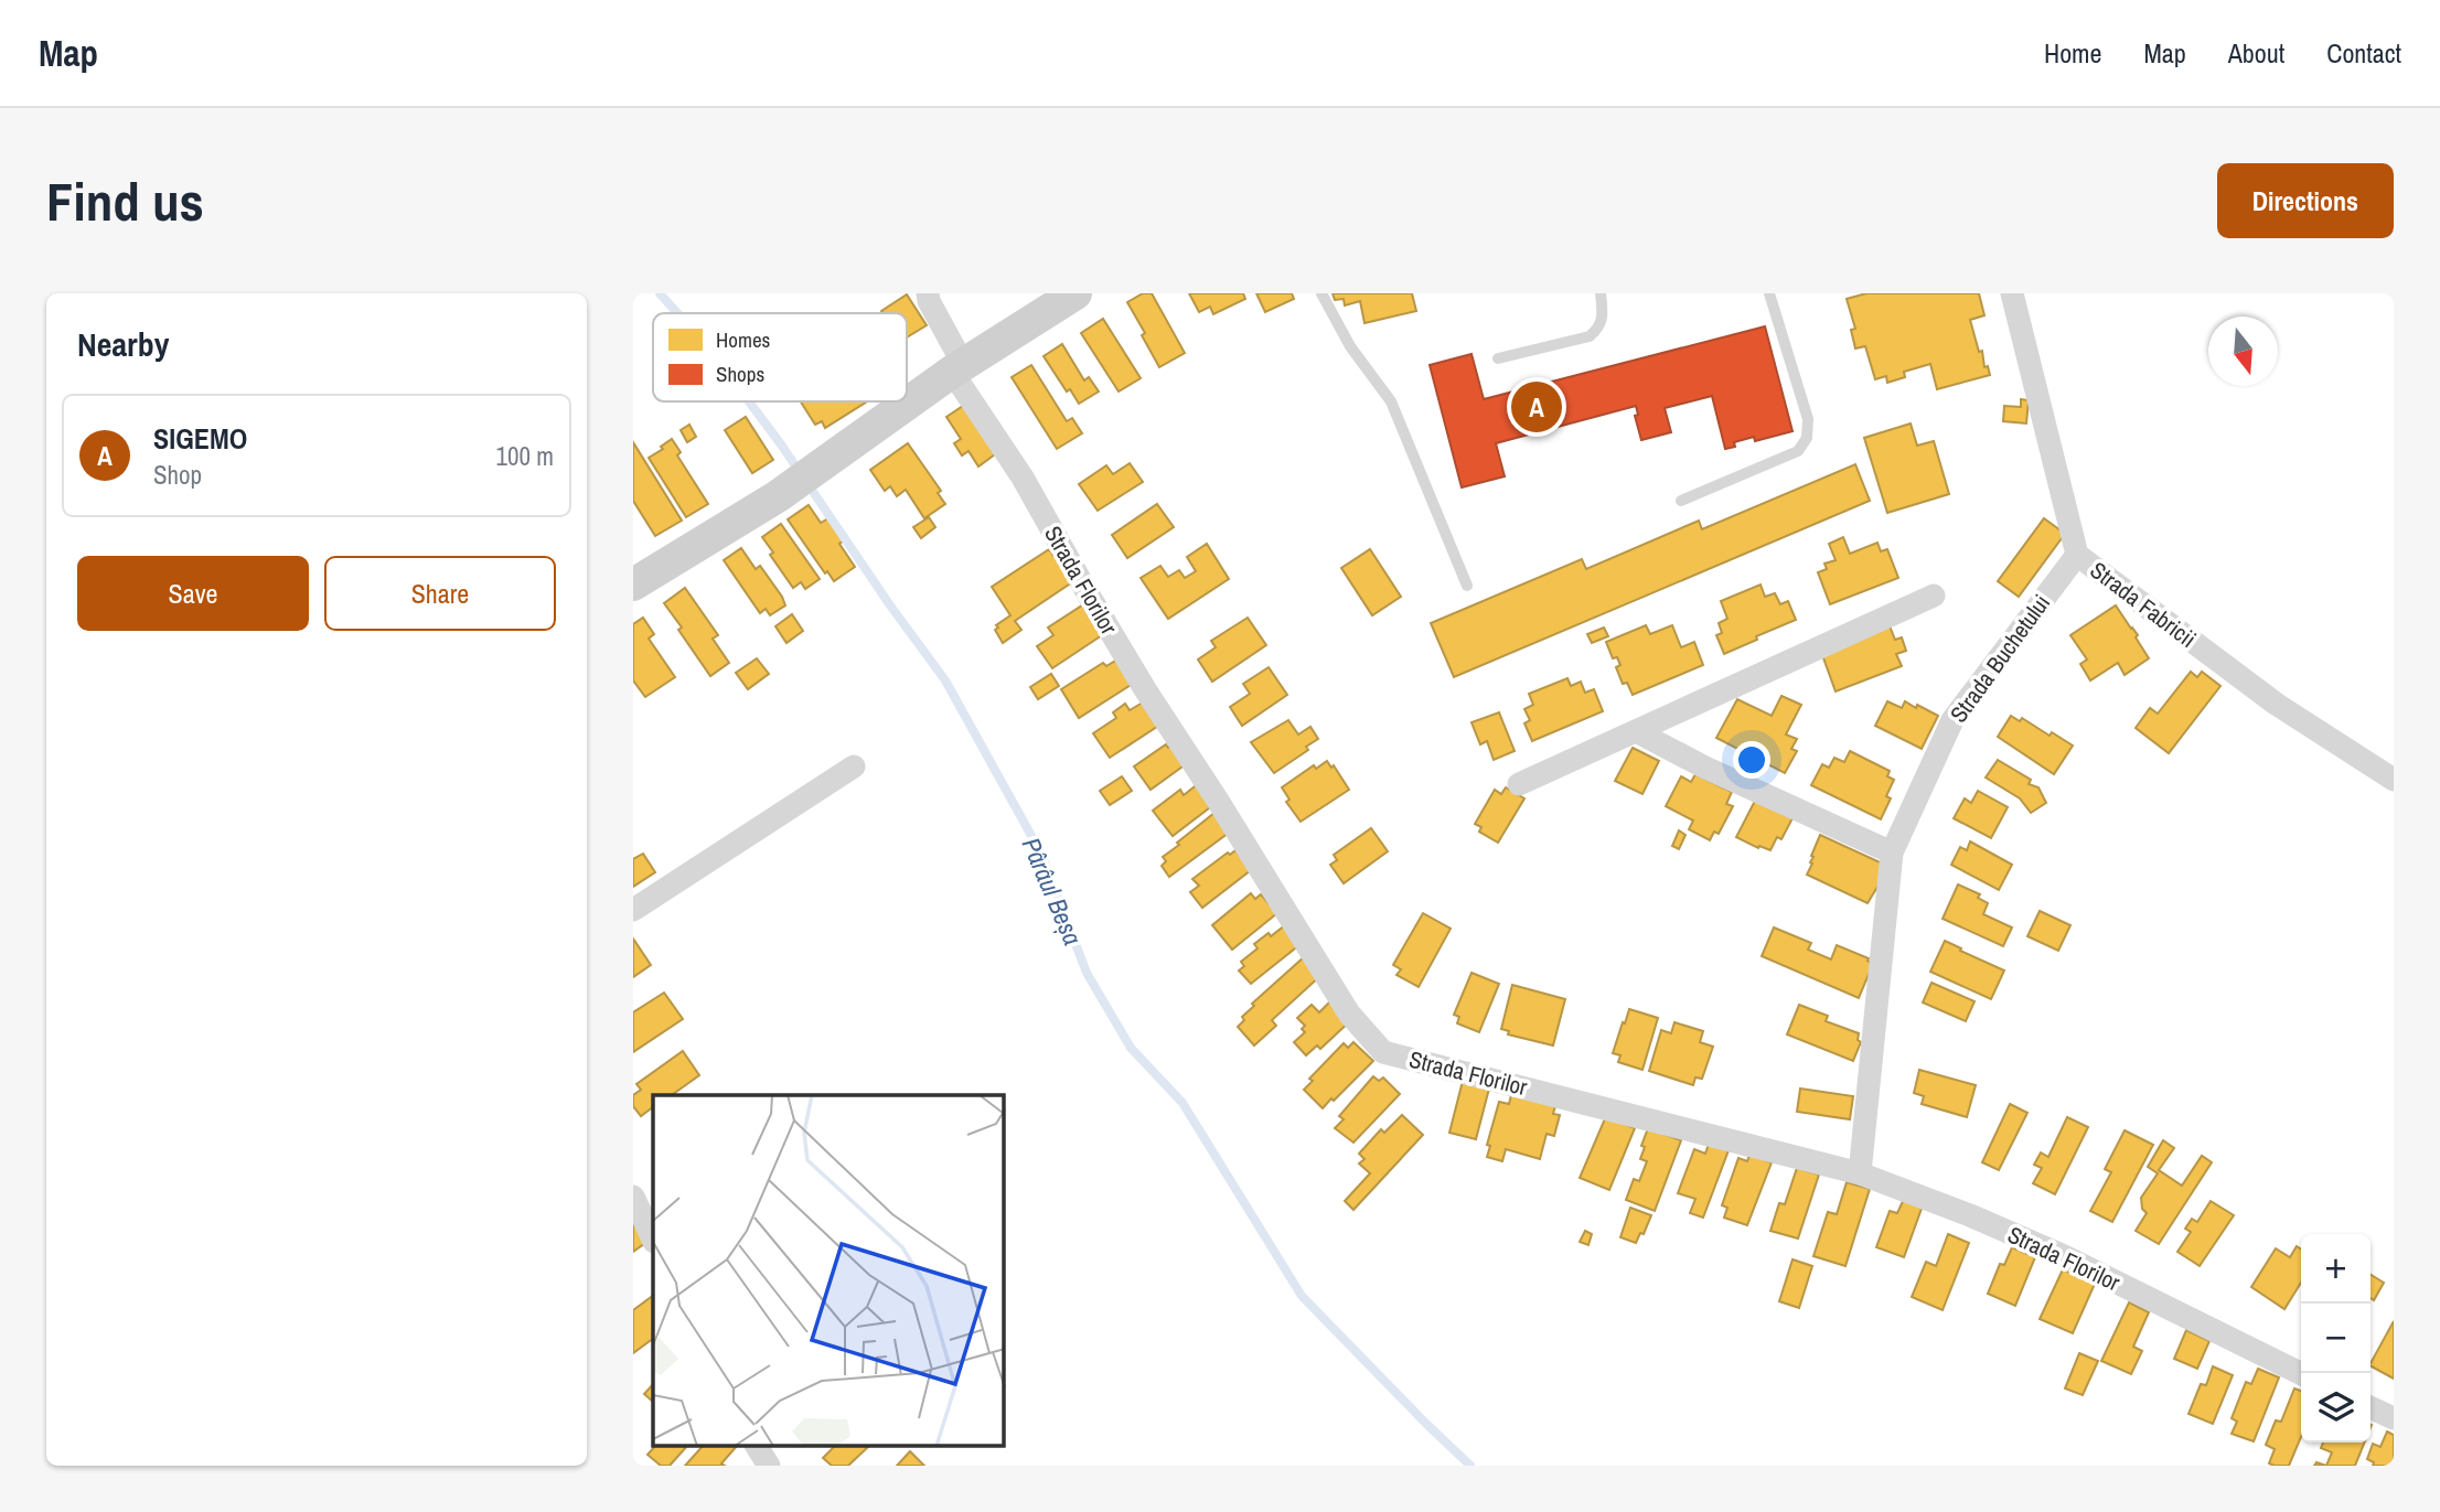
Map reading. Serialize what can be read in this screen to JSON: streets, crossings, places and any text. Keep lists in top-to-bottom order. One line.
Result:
{"streets":{"street":["Strada Florilor","Strada Fabricii","Strada Buchetului"]},"crossings":[["Strada Florilor","Strada Buchetului"],["Strada Fabricii","Strada Buchetului"]],"water":["Pârâul Beșa"],"legend":["Homes","Shops"],"north":"bottom","page":{"header":"Map","nav":["Home","Map","About","Contact"],"buttons":["Directions",["Save","Share"]],"title":"Find us","heading":"Nearby","pins":"A","list":[{"mark":"A","name":"SIGEMO","note":"Shop","value":"100 m"}],"map_buttons":["+","−"]}}
